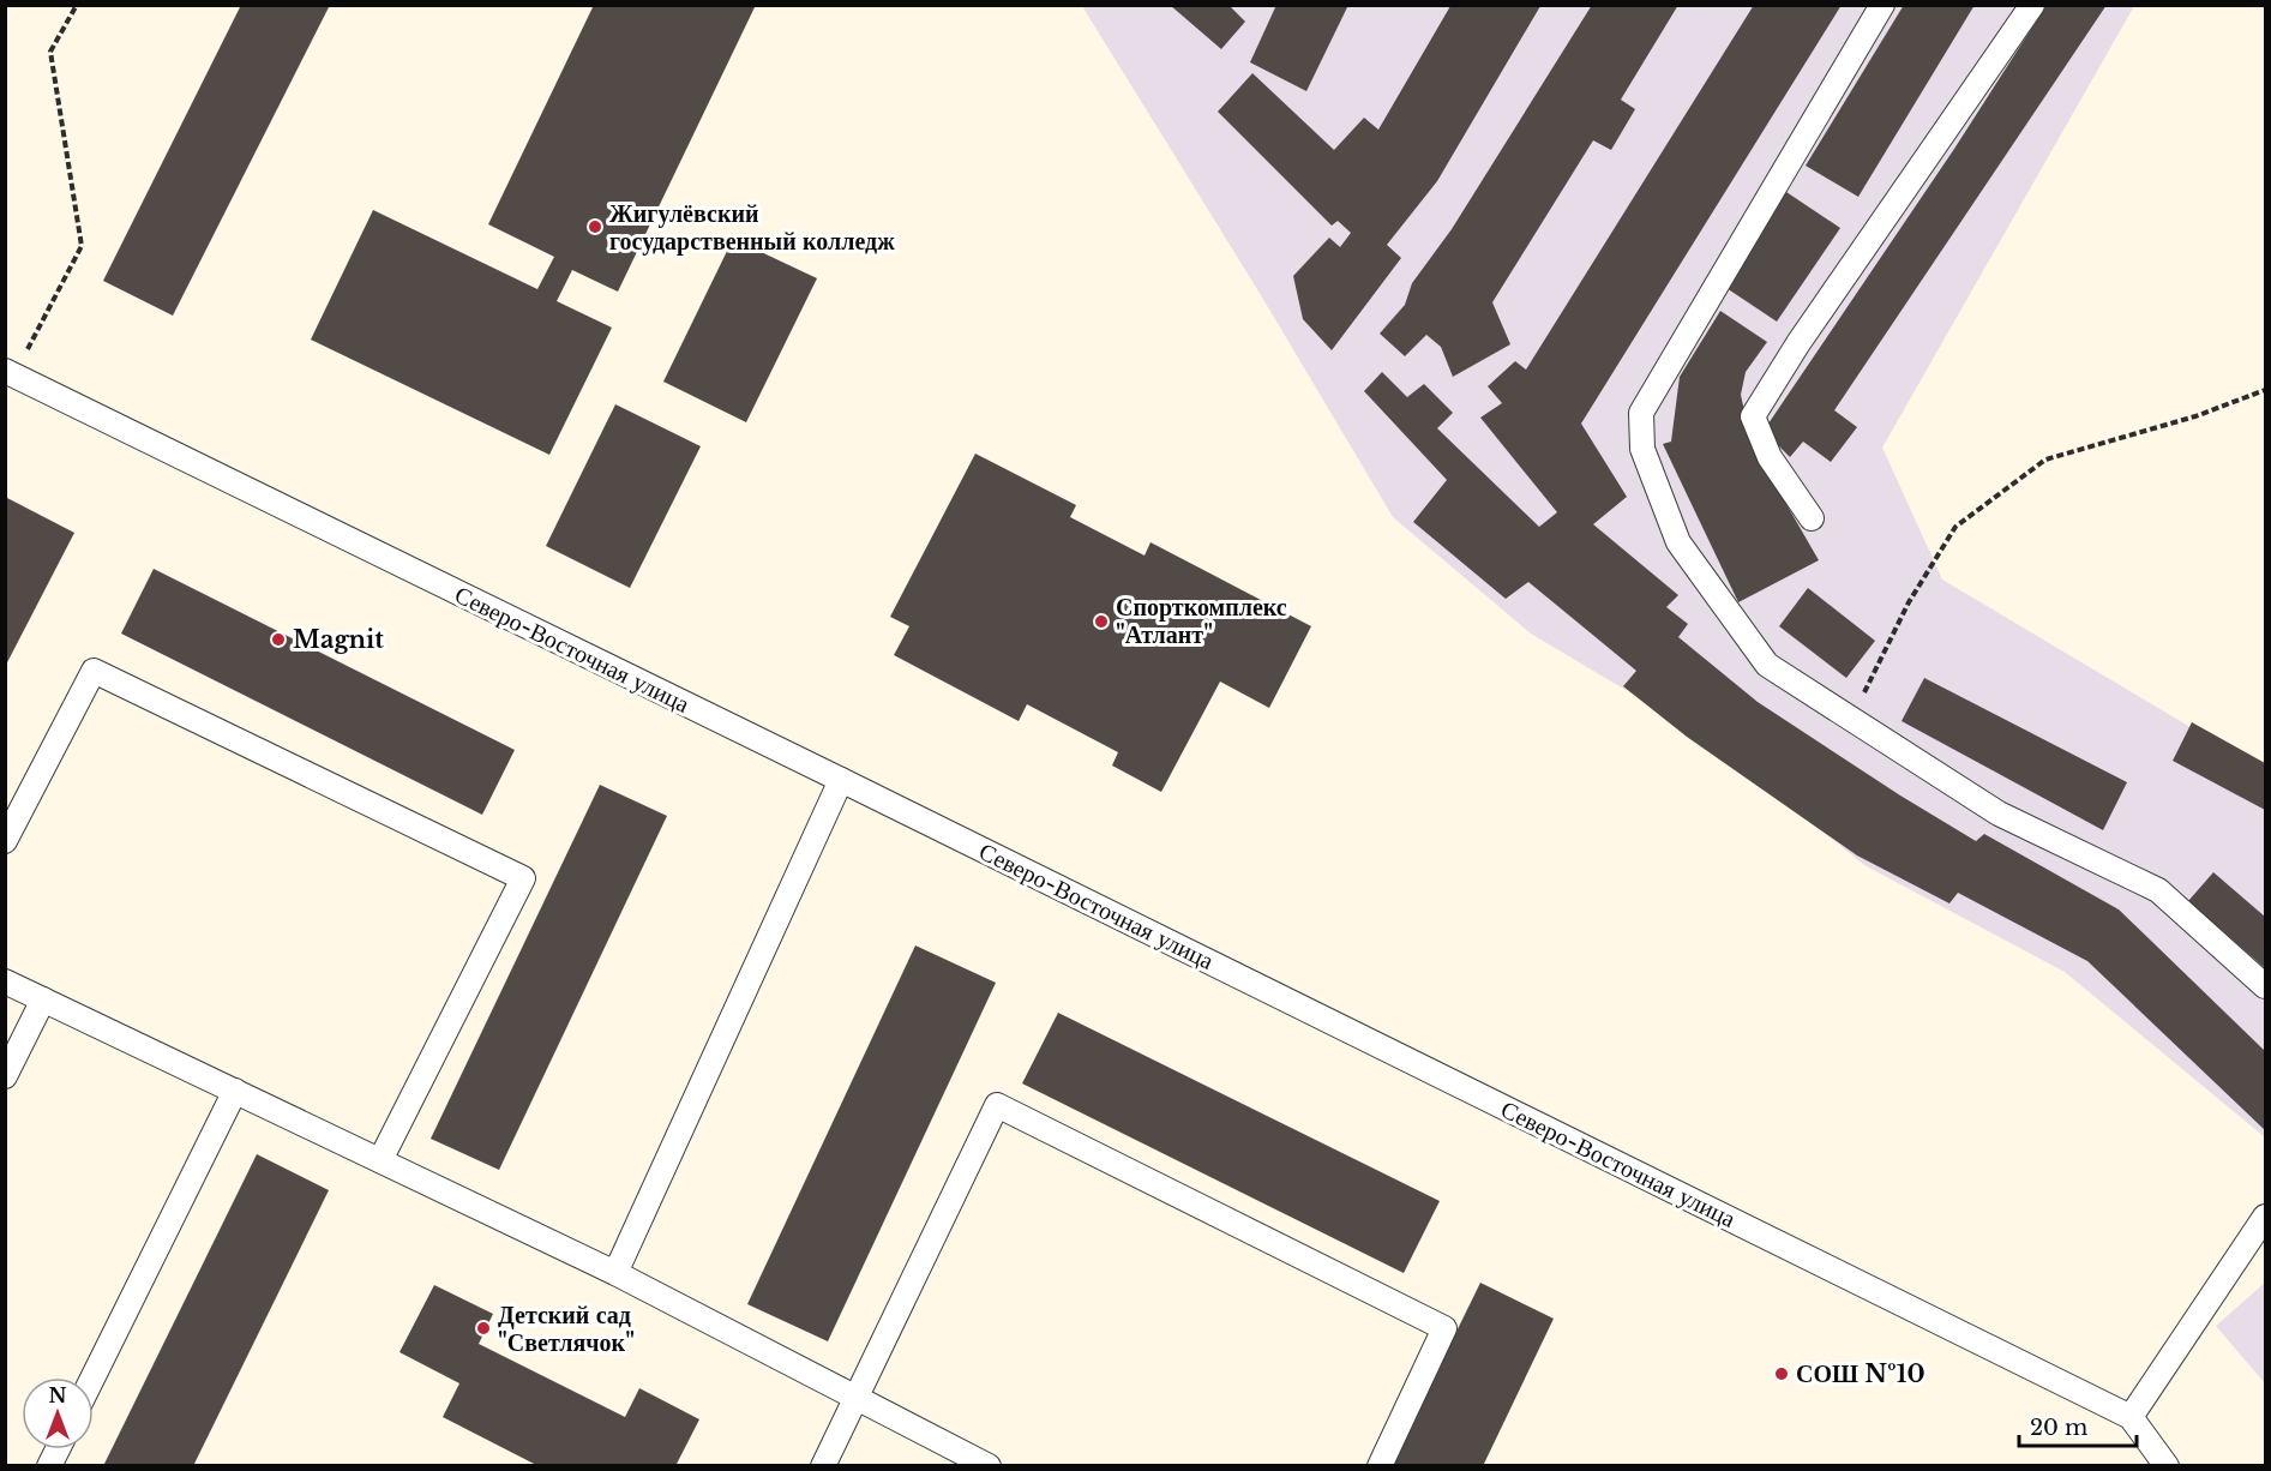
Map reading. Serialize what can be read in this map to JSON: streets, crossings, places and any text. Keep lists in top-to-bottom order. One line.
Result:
{"streets":{"lane":["Северо-Восточная улица"]},"places":["Жигулёвский государственный колледж","Спорткомплекс \"Атлант\"","Magnit","Детский сад \"Светлячок\"","СОШ №10"],"scale_bar":"20 m","north":"top"}
